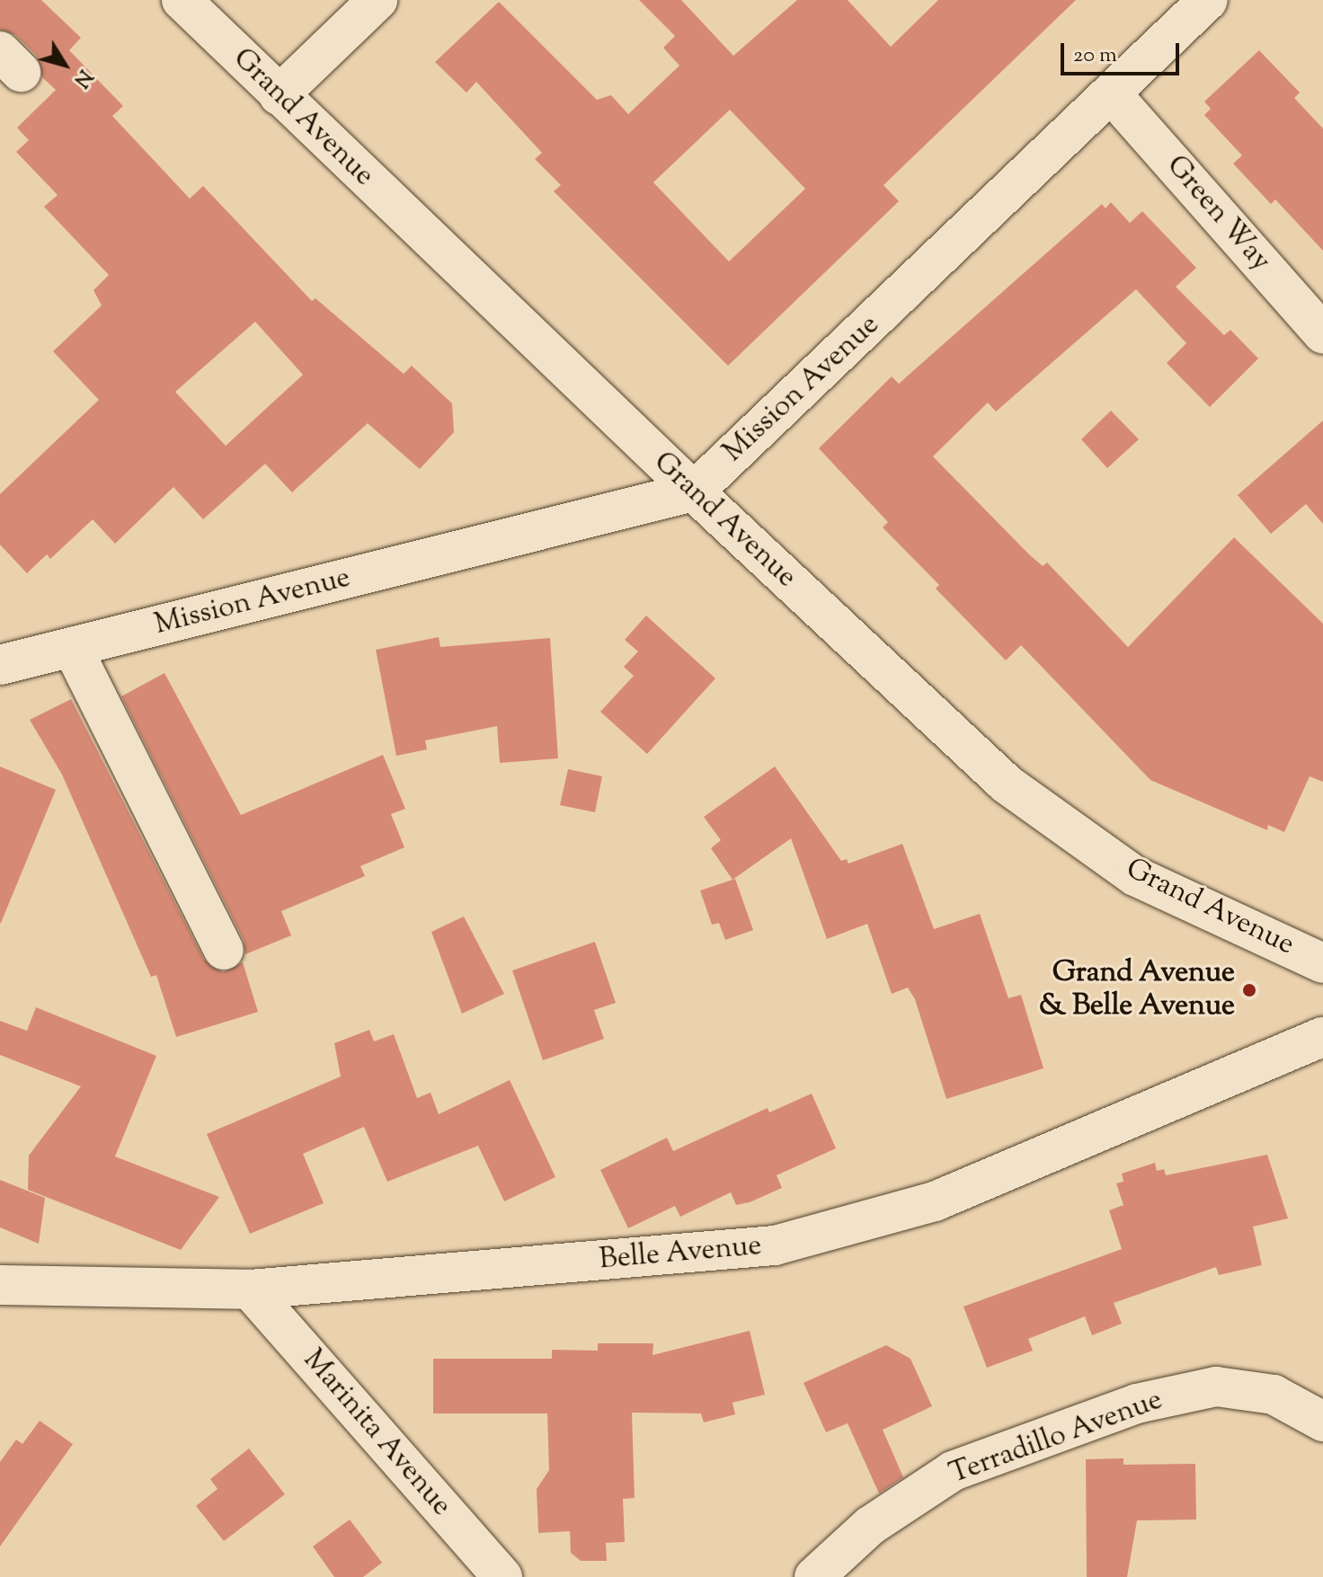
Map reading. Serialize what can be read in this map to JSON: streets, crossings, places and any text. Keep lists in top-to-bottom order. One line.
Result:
{"streets":{"street":["Grand Avenue","Green Way","Mission Avenue","Belle Avenue","Marinita Avenue","Terradillo Avenue"]},"crossings":[["Grand Avenue","Mission Avenue"],["Green Way","Mission Avenue"],["Belle Avenue","Marinita Avenue"]],"places":["Grand Avenue & Belle Avenue"],"scale_bar":"20 m","north":"bottom right"}
